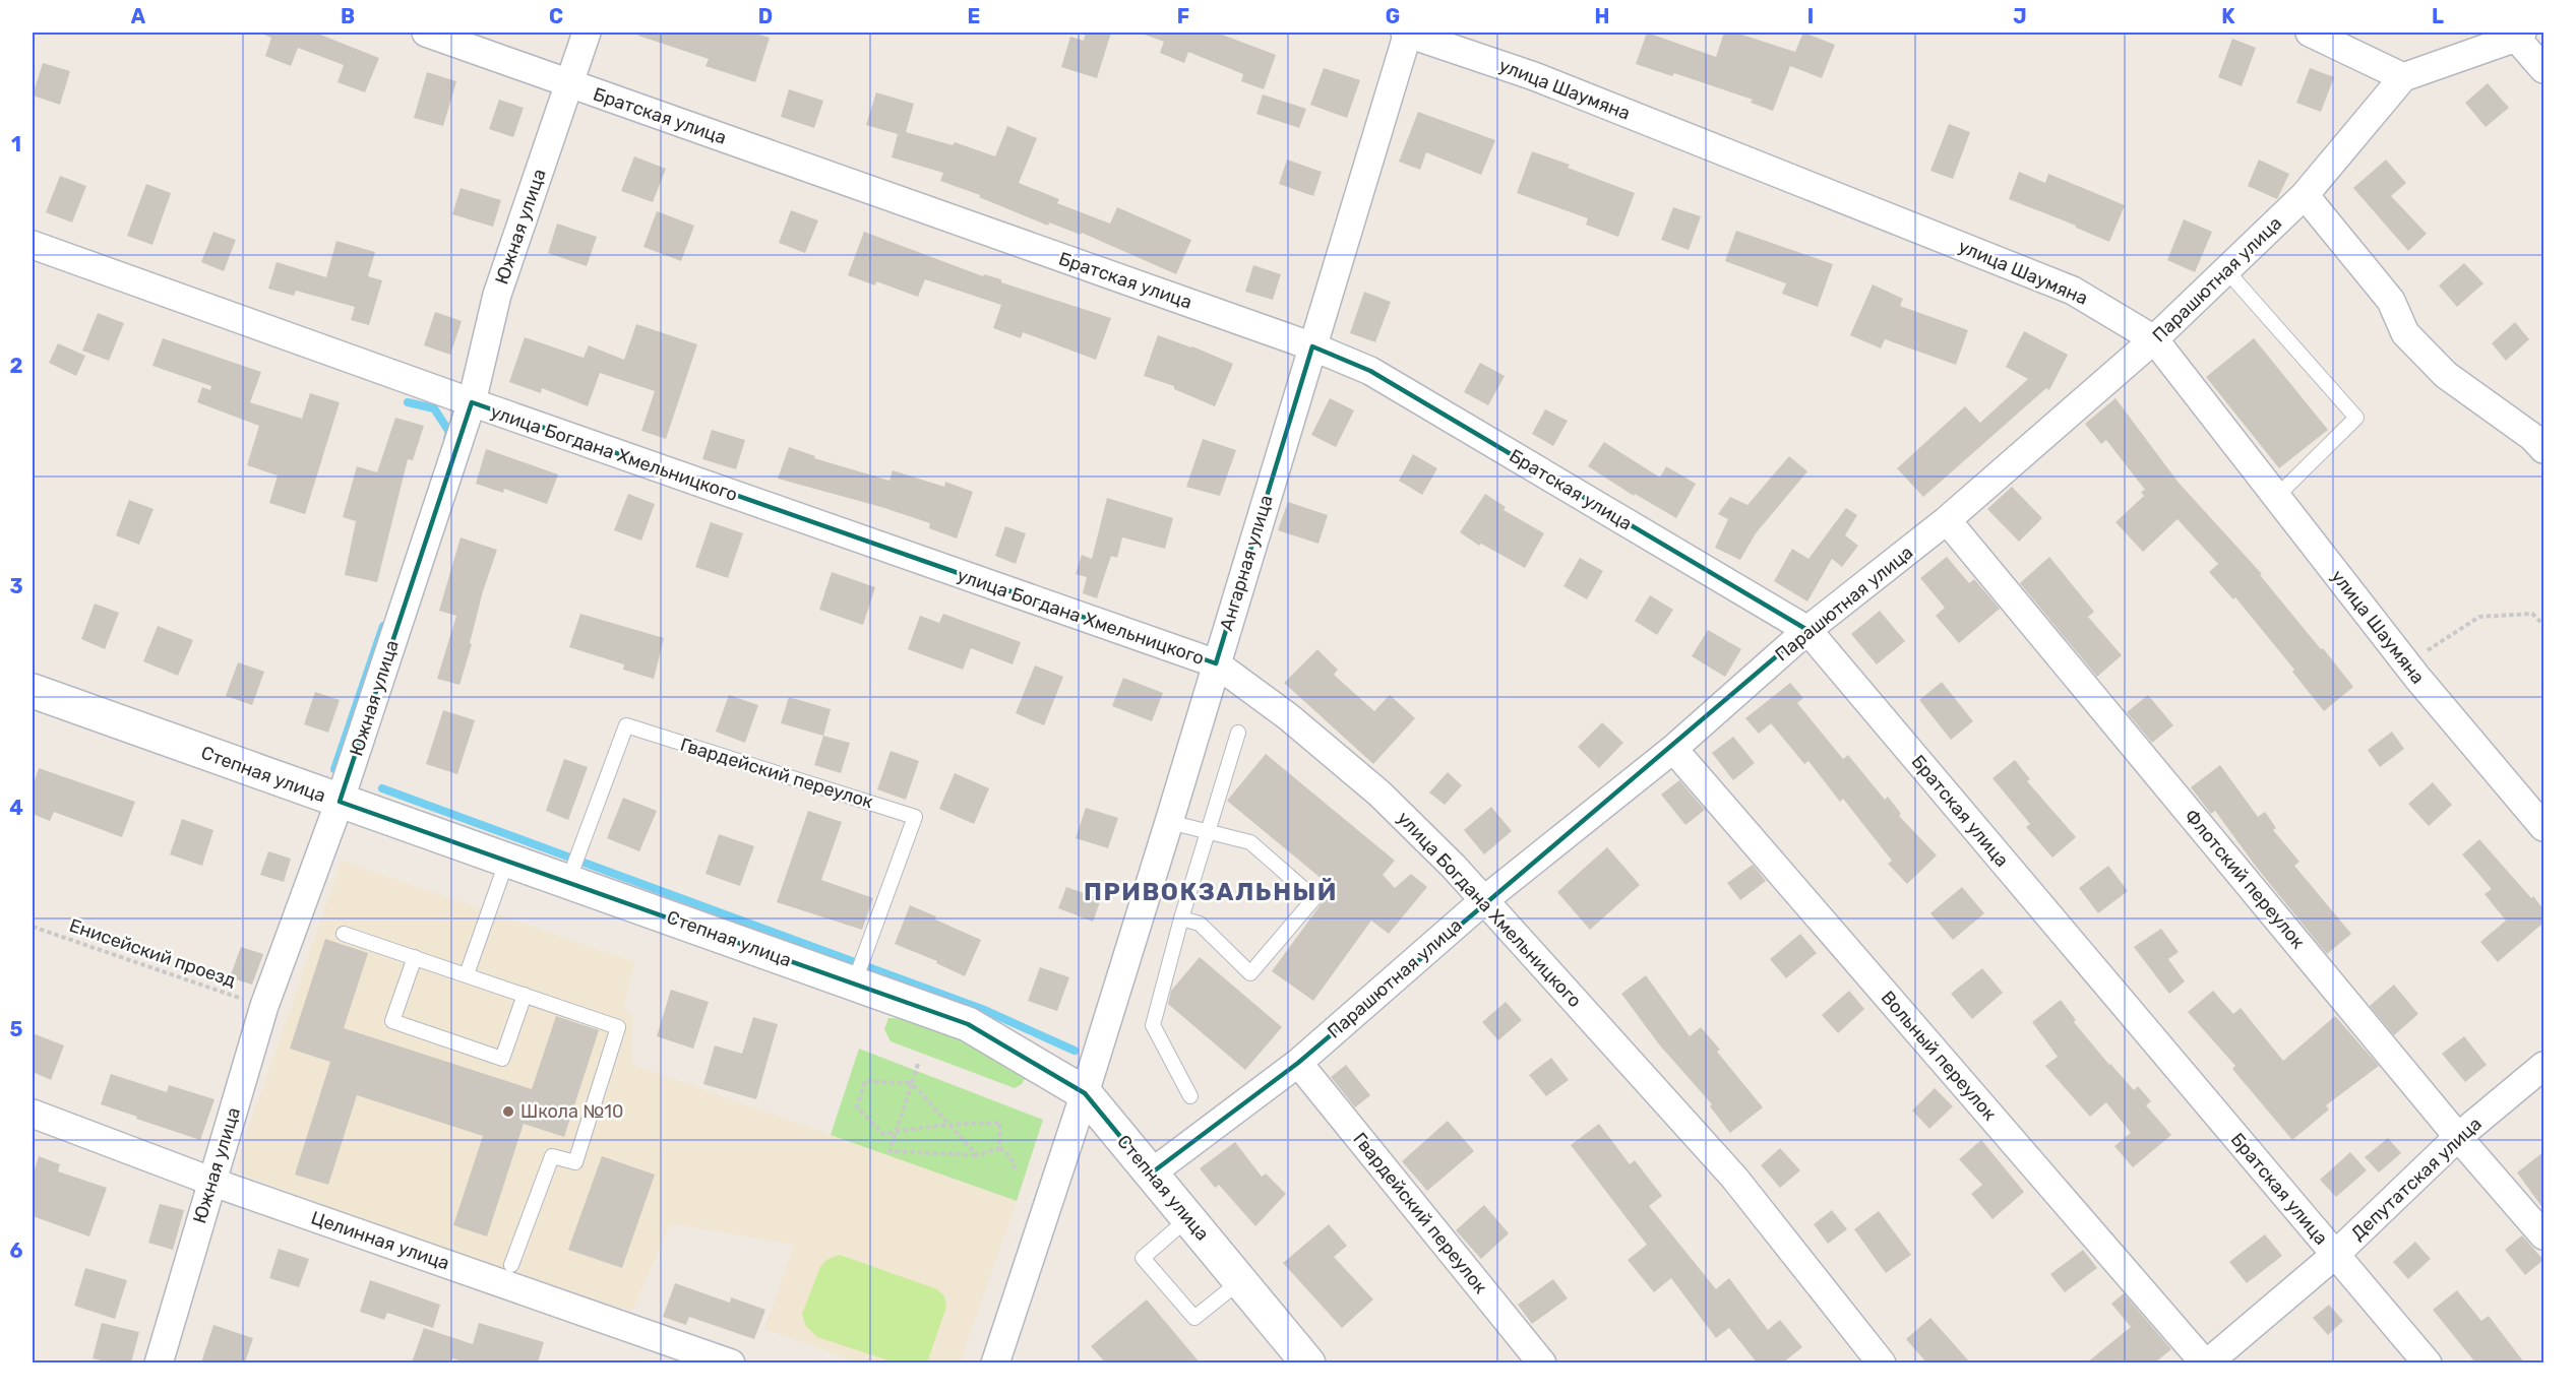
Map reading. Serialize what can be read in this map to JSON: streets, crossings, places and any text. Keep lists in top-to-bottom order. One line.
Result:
{"streets":{"street":["улица Шаумяна","Братская улица","Южная улица","Парашютная улица","улица Богдана Хмельницкого","Ангарная улица","Гвардейский переулок","Степная улица","Флотский переулок","Вольный переулок","Депутатская улица","Целинная улица"],"path":["Енисейский проезд"]},"crossings":[["улица Шаумяна","Парашютная улица"],["улица Шаумяна","Ангарная улица"],["Братская улица","Южная улица"],["Братская улица","Парашютная улица"],["Братская улица","Ангарная улица"],["Братская улица","Депутатская улица"],["Южная улица","улица Богдана Хмельницкого"],["Южная улица","Степная улица"],["Южная улица","Енисейский проезд"],["Южная улица","Целинная улица"],["Парашютная улица","улица Богдана Хмельницкого"],["Парашютная улица","Гвардейский переулок"],["Парашютная улица","Степная улица"],["Парашютная улица","Флотский переулок"],["Парашютная улица","Вольный переулок"],["улица Богдана Хмельницкого","Ангарная улица"],["Ангарная улица","Степная улица"],["Гвардейский переулок","Степная улица"],["Флотский переулок","Депутатская улица"],["Вольный переулок","Депутатская улица"]],"districts":["ПРИВОКЗАЛЬНЫЙ"],"places":["Школа №10"],"grid":{"columns":["A","B","C","D","E","F","G","H","I","J","K","L"],"rows":["1","2","3","4","5","6"]}}
